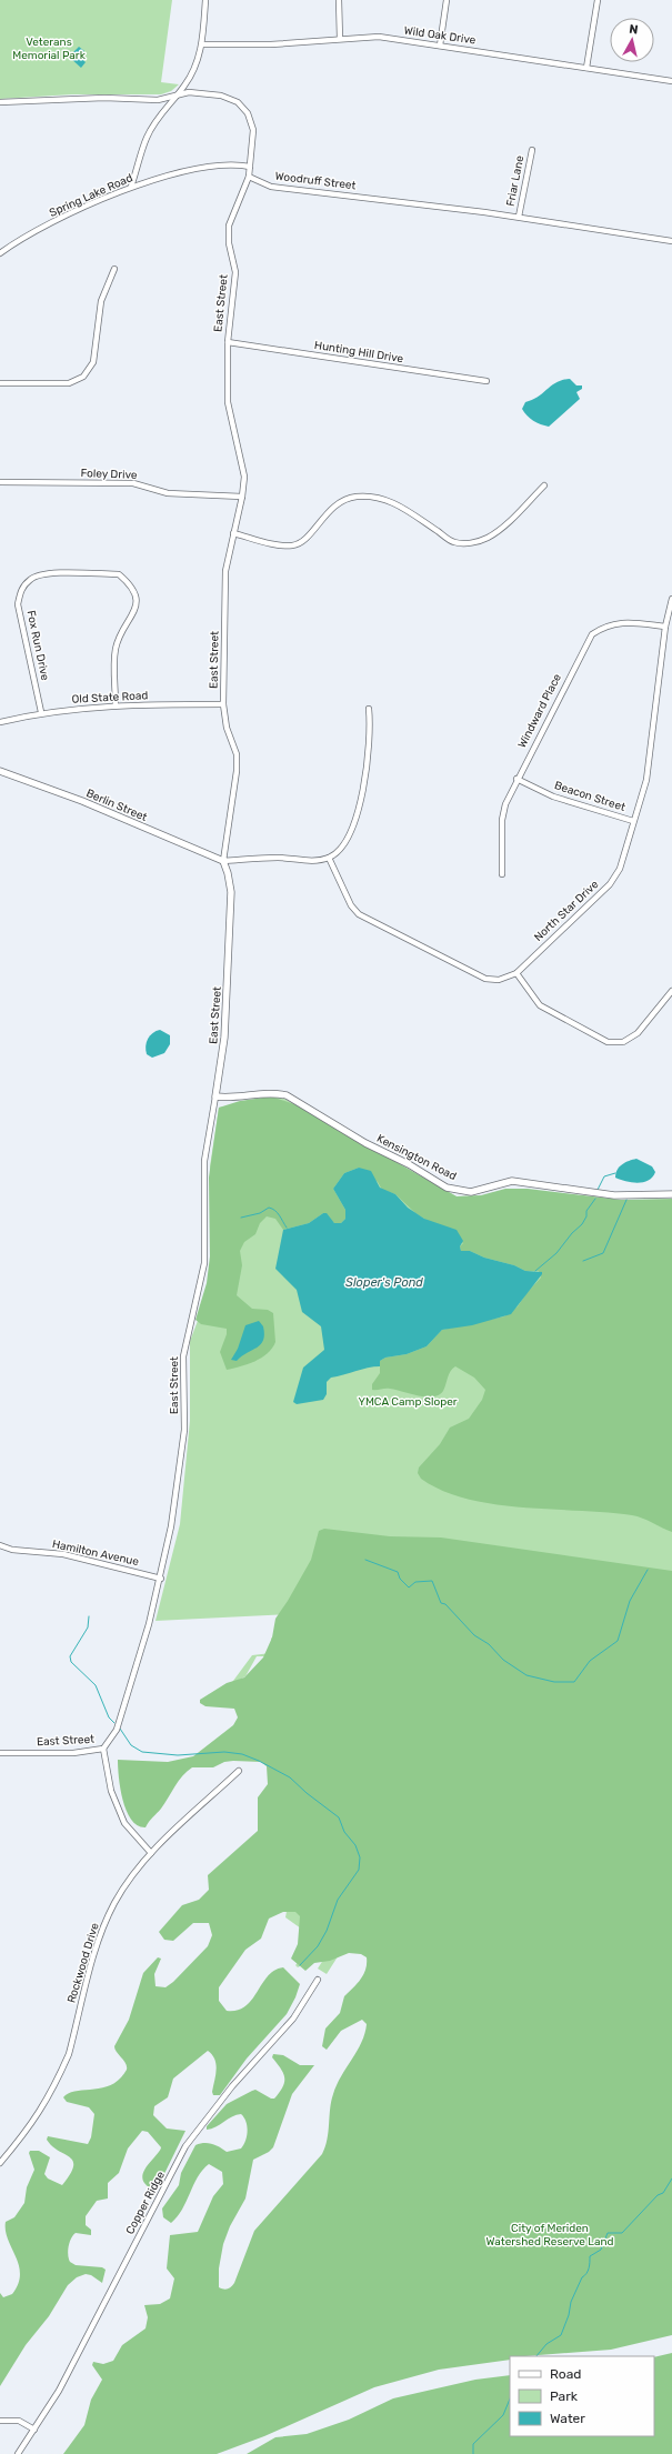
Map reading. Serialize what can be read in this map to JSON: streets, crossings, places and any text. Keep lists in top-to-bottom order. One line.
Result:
{"streets":{"main road":["East Street","Berlin Street","Kensington Road"],"street":["Wild Oak Drive","Woodruff Street","Friar Lane","Spring Lake Road","Hunting Hill Drive","Foley Drive","Fox Run Drive","Old State Road","Windward Place","Beacon Street","North Star Drive","Hamilton Avenue","Rockwood Drive","Copper Ridge"]},"crossings":[["Woodruff Street","Friar Lane"],["Woodruff Street","East Street"],["East Street","Hunting Hill Drive"],["East Street","Foley Drive"],["East Street","Old State Road"],["East Street","Berlin Street"],["East Street","Kensington Road"],["East Street","Hamilton Avenue"],["Fox Run Drive","Old State Road"],["Windward Place","Beacon Street"],["Windward Place","North Star Drive"],["Beacon Street","North Star Drive"]],"water":["Sloper's Pond"],"parks":["Veterans Memorial Park","YMCA Camp Sloper","City of Meriden Watershed Reserve Land"],"legend":["Road","Park","Water"],"north":"top"}
